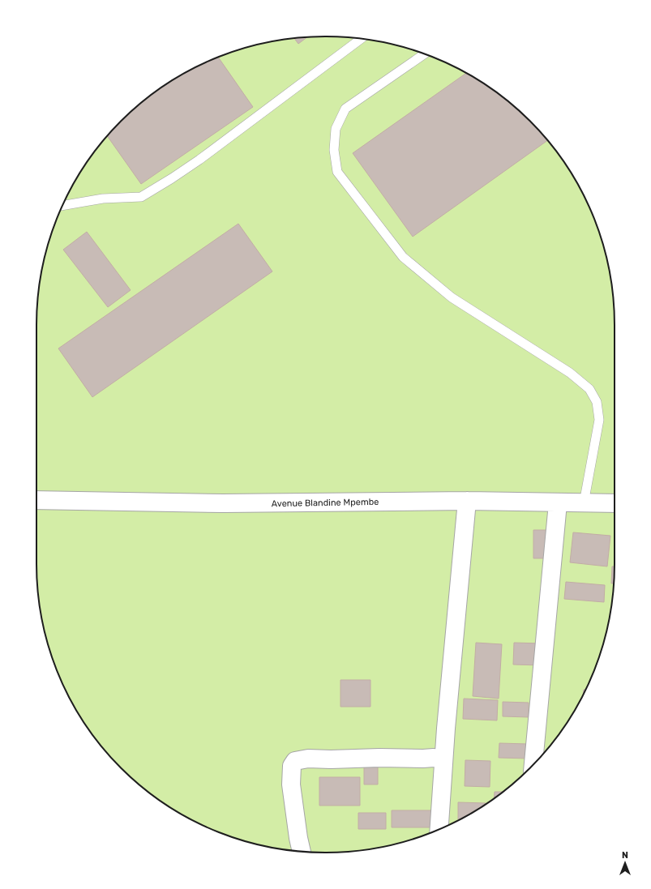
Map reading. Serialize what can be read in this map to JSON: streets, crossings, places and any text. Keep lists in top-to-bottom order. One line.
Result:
{"streets":{"street":["Avenue Blandine Mpembe"]},"north":"top"}
